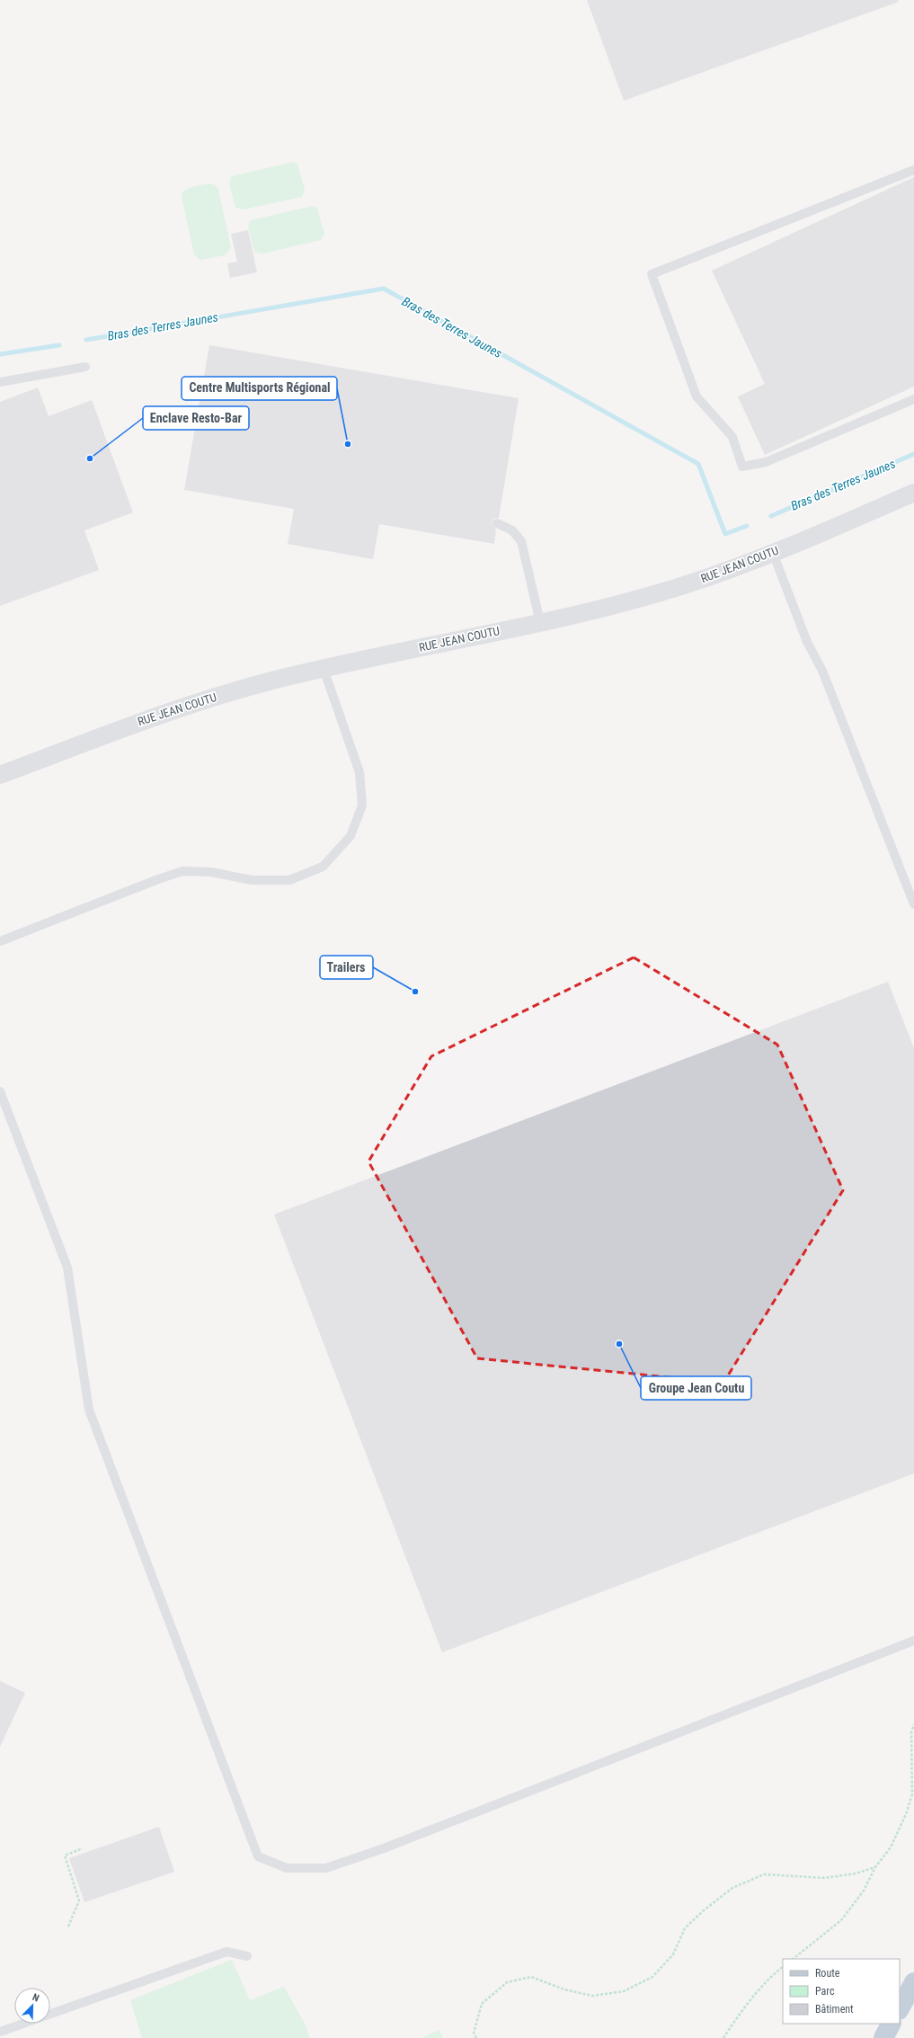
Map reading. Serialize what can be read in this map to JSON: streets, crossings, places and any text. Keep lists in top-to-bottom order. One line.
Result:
{"streets":{"street":["RUE JEAN COUTU"]},"water":["Bras des Terres Jaunes"],"places":["Centre Multisports Régional","Enclave Resto-Bar","Trailers","Groupe Jean Coutu"],"legend":["Route","Parc","Bâtiment"],"north":"top right"}
